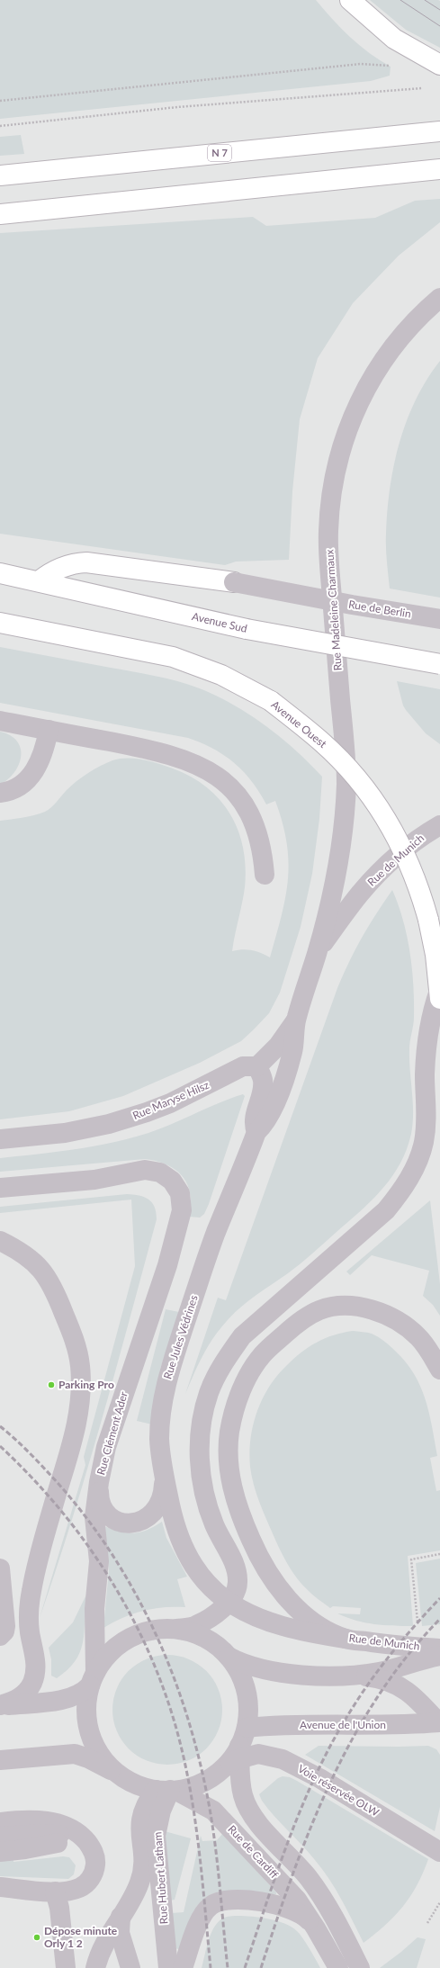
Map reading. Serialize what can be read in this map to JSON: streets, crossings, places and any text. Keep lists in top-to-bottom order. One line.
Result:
{"streets":{"main road":["N 7","Avenue Sud","Avenue Ouest"],"street":["Rue de Berlin","Rue Madeleine Charmaux","Rue de Munich","Rue Maryse Hilsz","Rue Jules Védrines","Rue Clément Ader","Avenue de l'Union","Voie réservée OLW","Rue de Cardiff","Rue Hubert Latham"]},"crossings":[["Rue Madeleine Charmaux","Rue de Munich"],["Rue Madeleine Charmaux","Rue Jules Védrines"],["Rue de Munich","Rue Jules Védrines"],["Rue de Cardiff","Rue Hubert Latham"]],"places":["Parking Pro","Dépose minute Orly 1 2"]}
